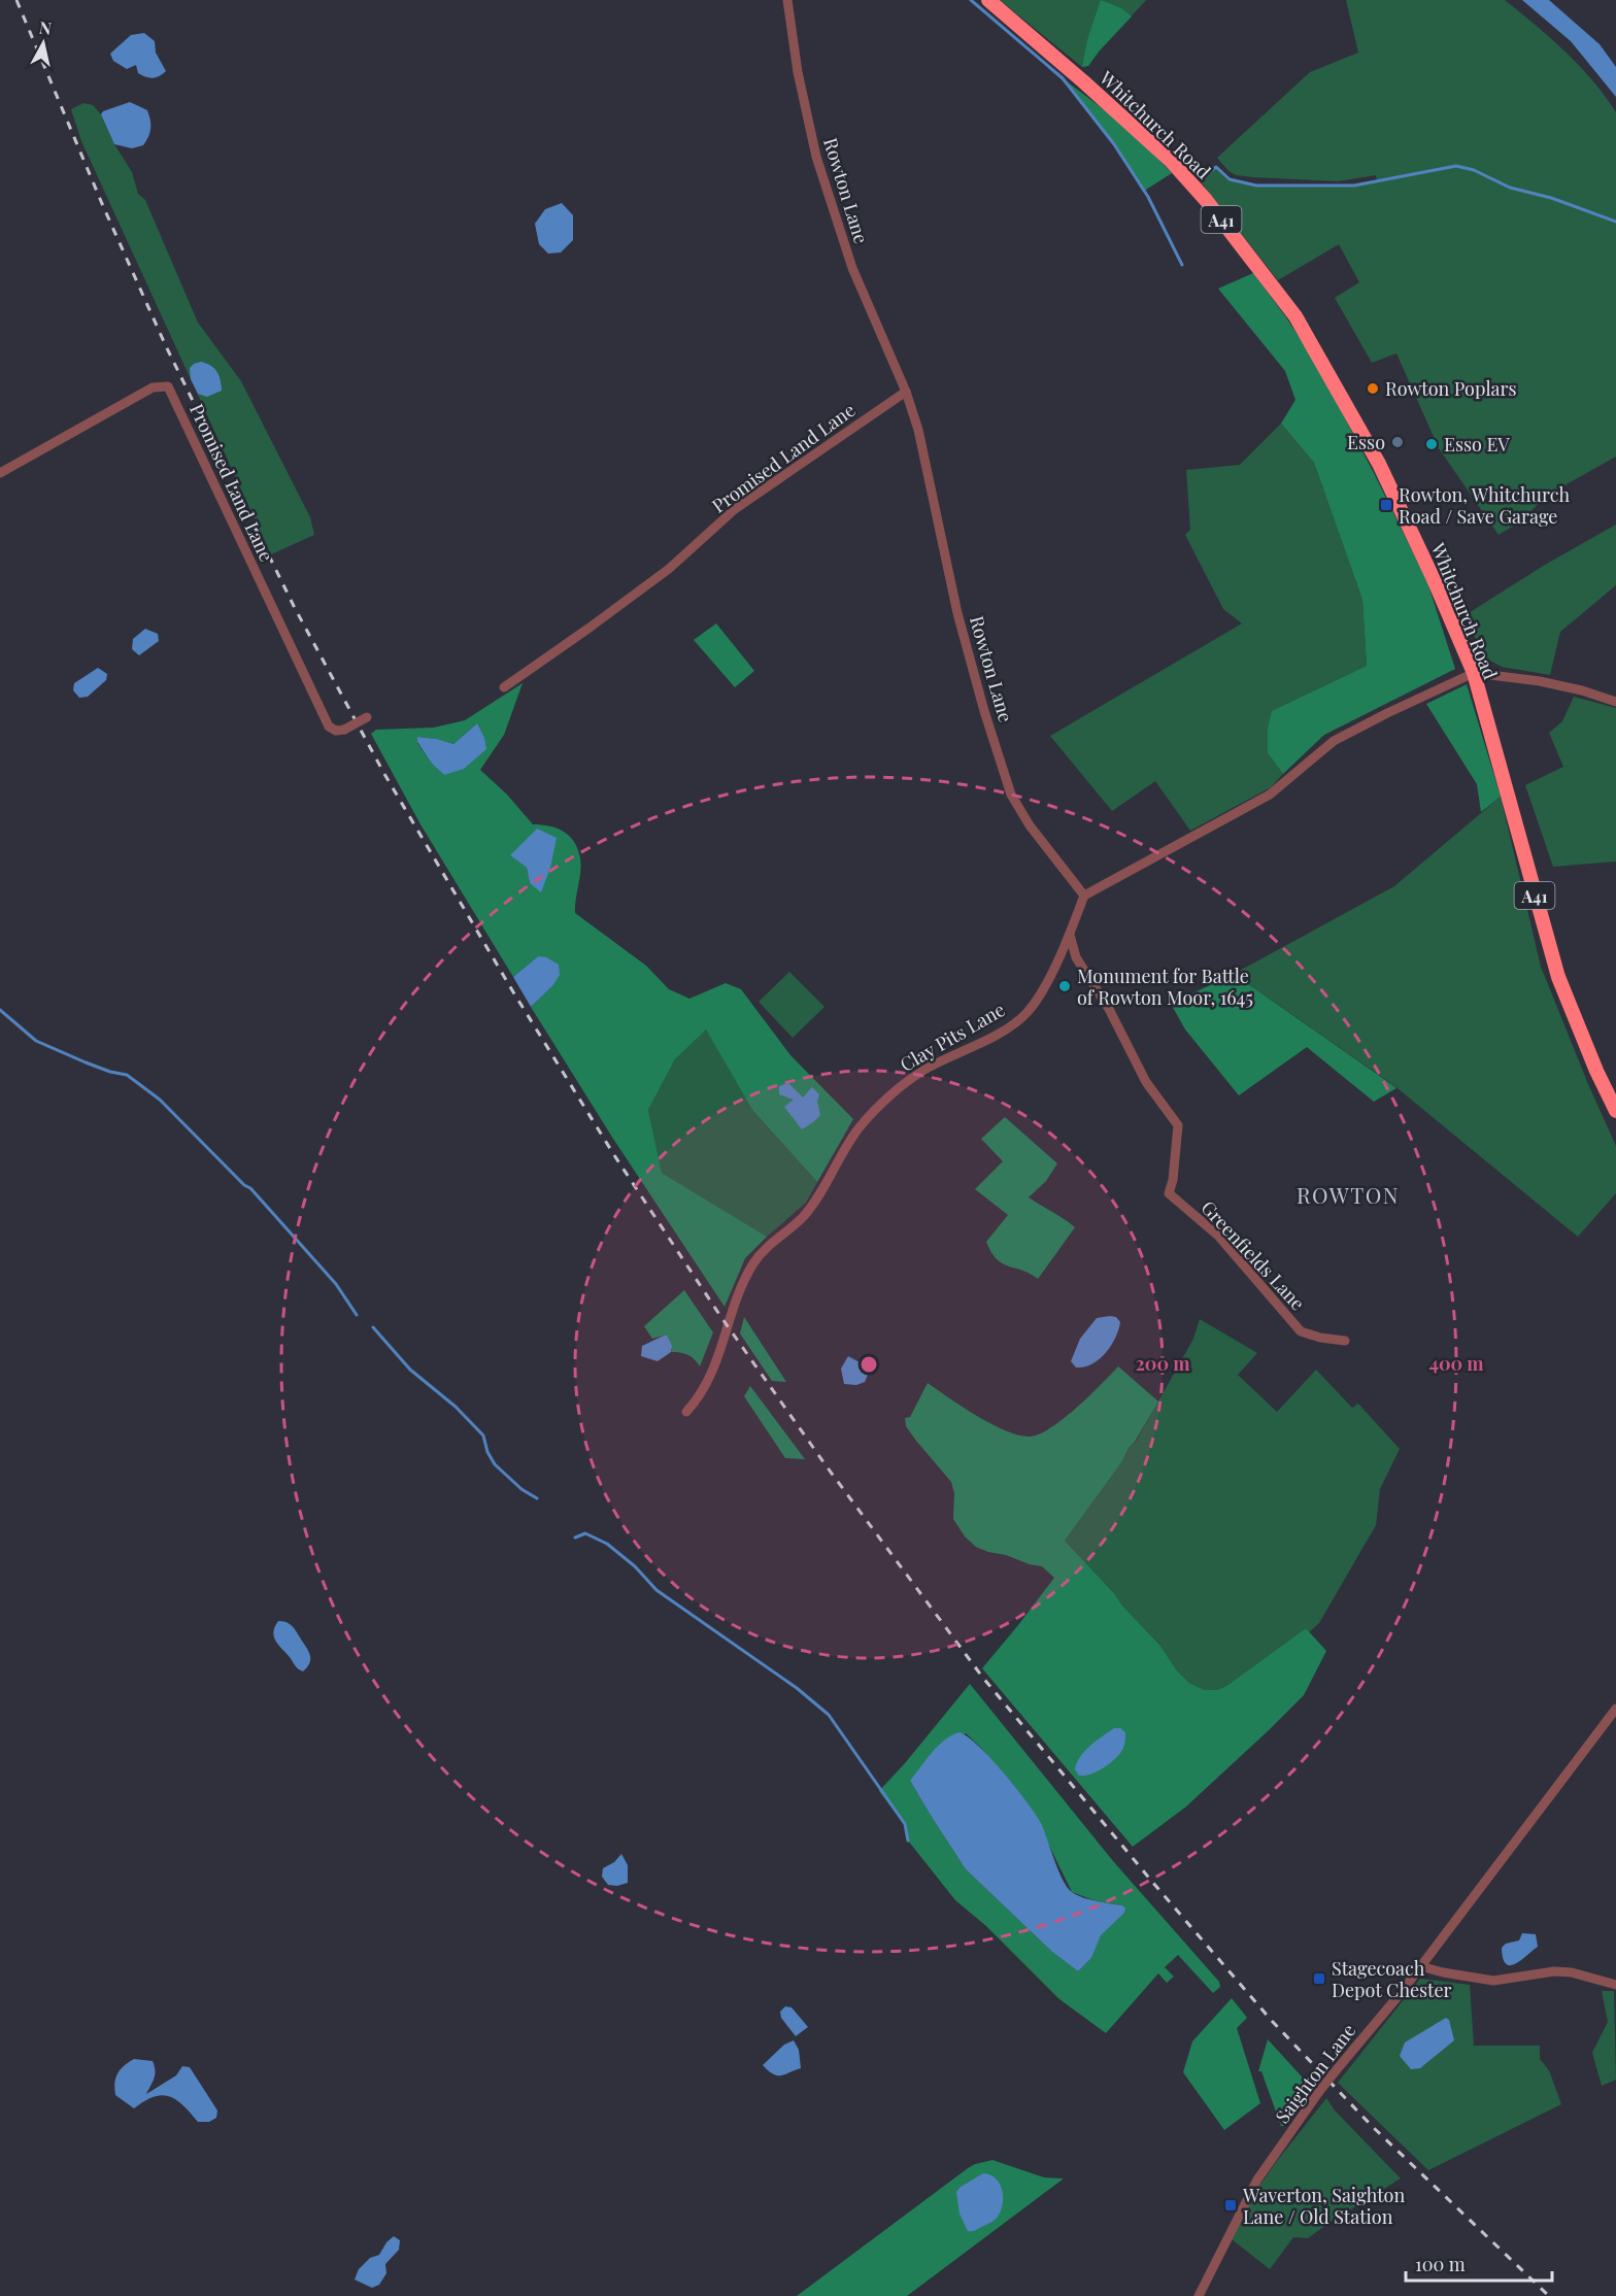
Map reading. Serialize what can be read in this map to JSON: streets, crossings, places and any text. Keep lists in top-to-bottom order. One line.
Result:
{"streets":{"highway":["Whitchurch Road","A41"],"street":["Rowton Lane","Promised Land Lane","Clay Pits Lane","Greenfields Lane","Saighton Lane"]},"crossings":[["Rowton Lane","Promised Land Lane"],["Rowton Lane","Clay Pits Lane"],["Clay Pits Lane","Greenfields Lane"]],"districts":["ROWTON"],"places":{"other":["Rowton Poplars","Esso","Esso EV","Monument for Battle of Rowton Moor, 1645"],"transit":["Rowton, Whitchurch Road / Save Garage","Stagecoach Depot Chester","Waverton, Saighton Lane / Old Station"]},"scale_bar":"100 m","north":"top","rings":["200 m","400 m"]}
